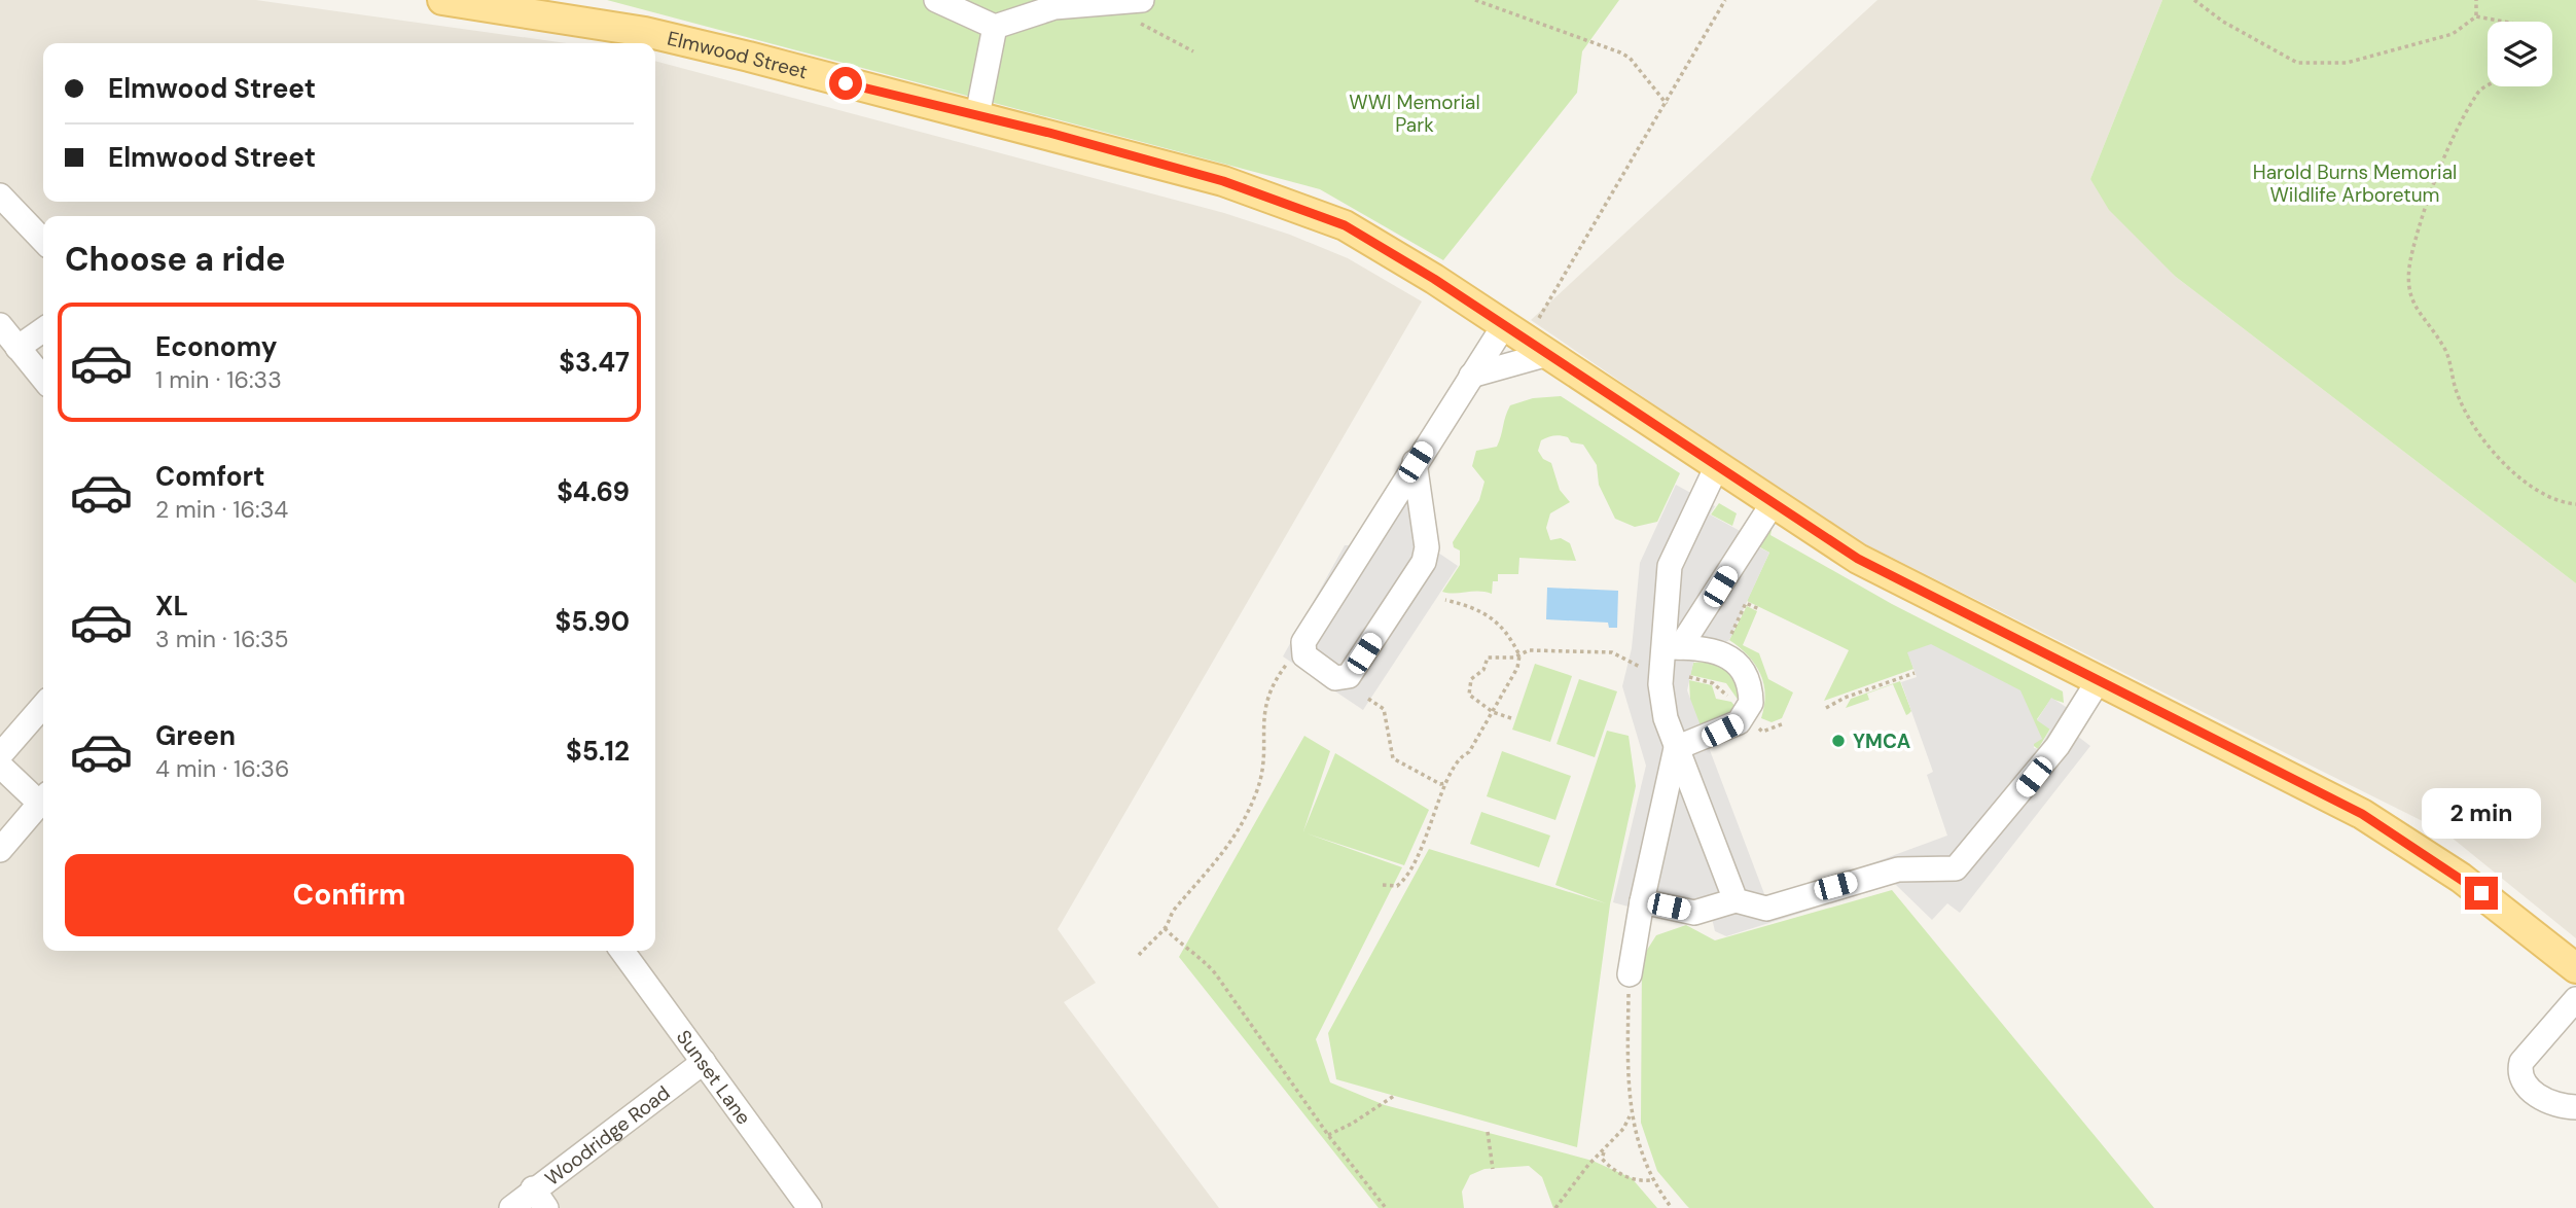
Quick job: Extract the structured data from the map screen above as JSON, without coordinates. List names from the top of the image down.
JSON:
{
  "streets": {
    "main road": ["Elmwood Street"],
    "street": ["Sunset Lane", "Woodridge Road"]
  },
  "crossings": [
    ["Sunset Lane", "Woodridge Road"]
  ],
  "parks": ["WWI Memorial Park", "Harold Burns Memorial Wildlife Arboretum"],
  "places": ["YMCA"],
  "page": {
    "banner": ["Elmwood Street", "Elmwood Street"],
    "heading": "Choose a ride",
    "list": [
      {
        "name": "Economy",
        "note": "1 min · 16:33",
        "value": "$3.47"
      },
      {
        "name": "Comfort",
        "note": "2 min · 16:34",
        "value": "$4.69"
      },
      {
        "name": "XL",
        "note": "3 min · 16:35",
        "value": "$5.90"
      },
      {
        "name": "Green",
        "note": "4 min · 16:36",
        "value": "$5.12"
      }
    ],
    "bubble": "2 min",
    "buttons": "Confirm"
  }
}
